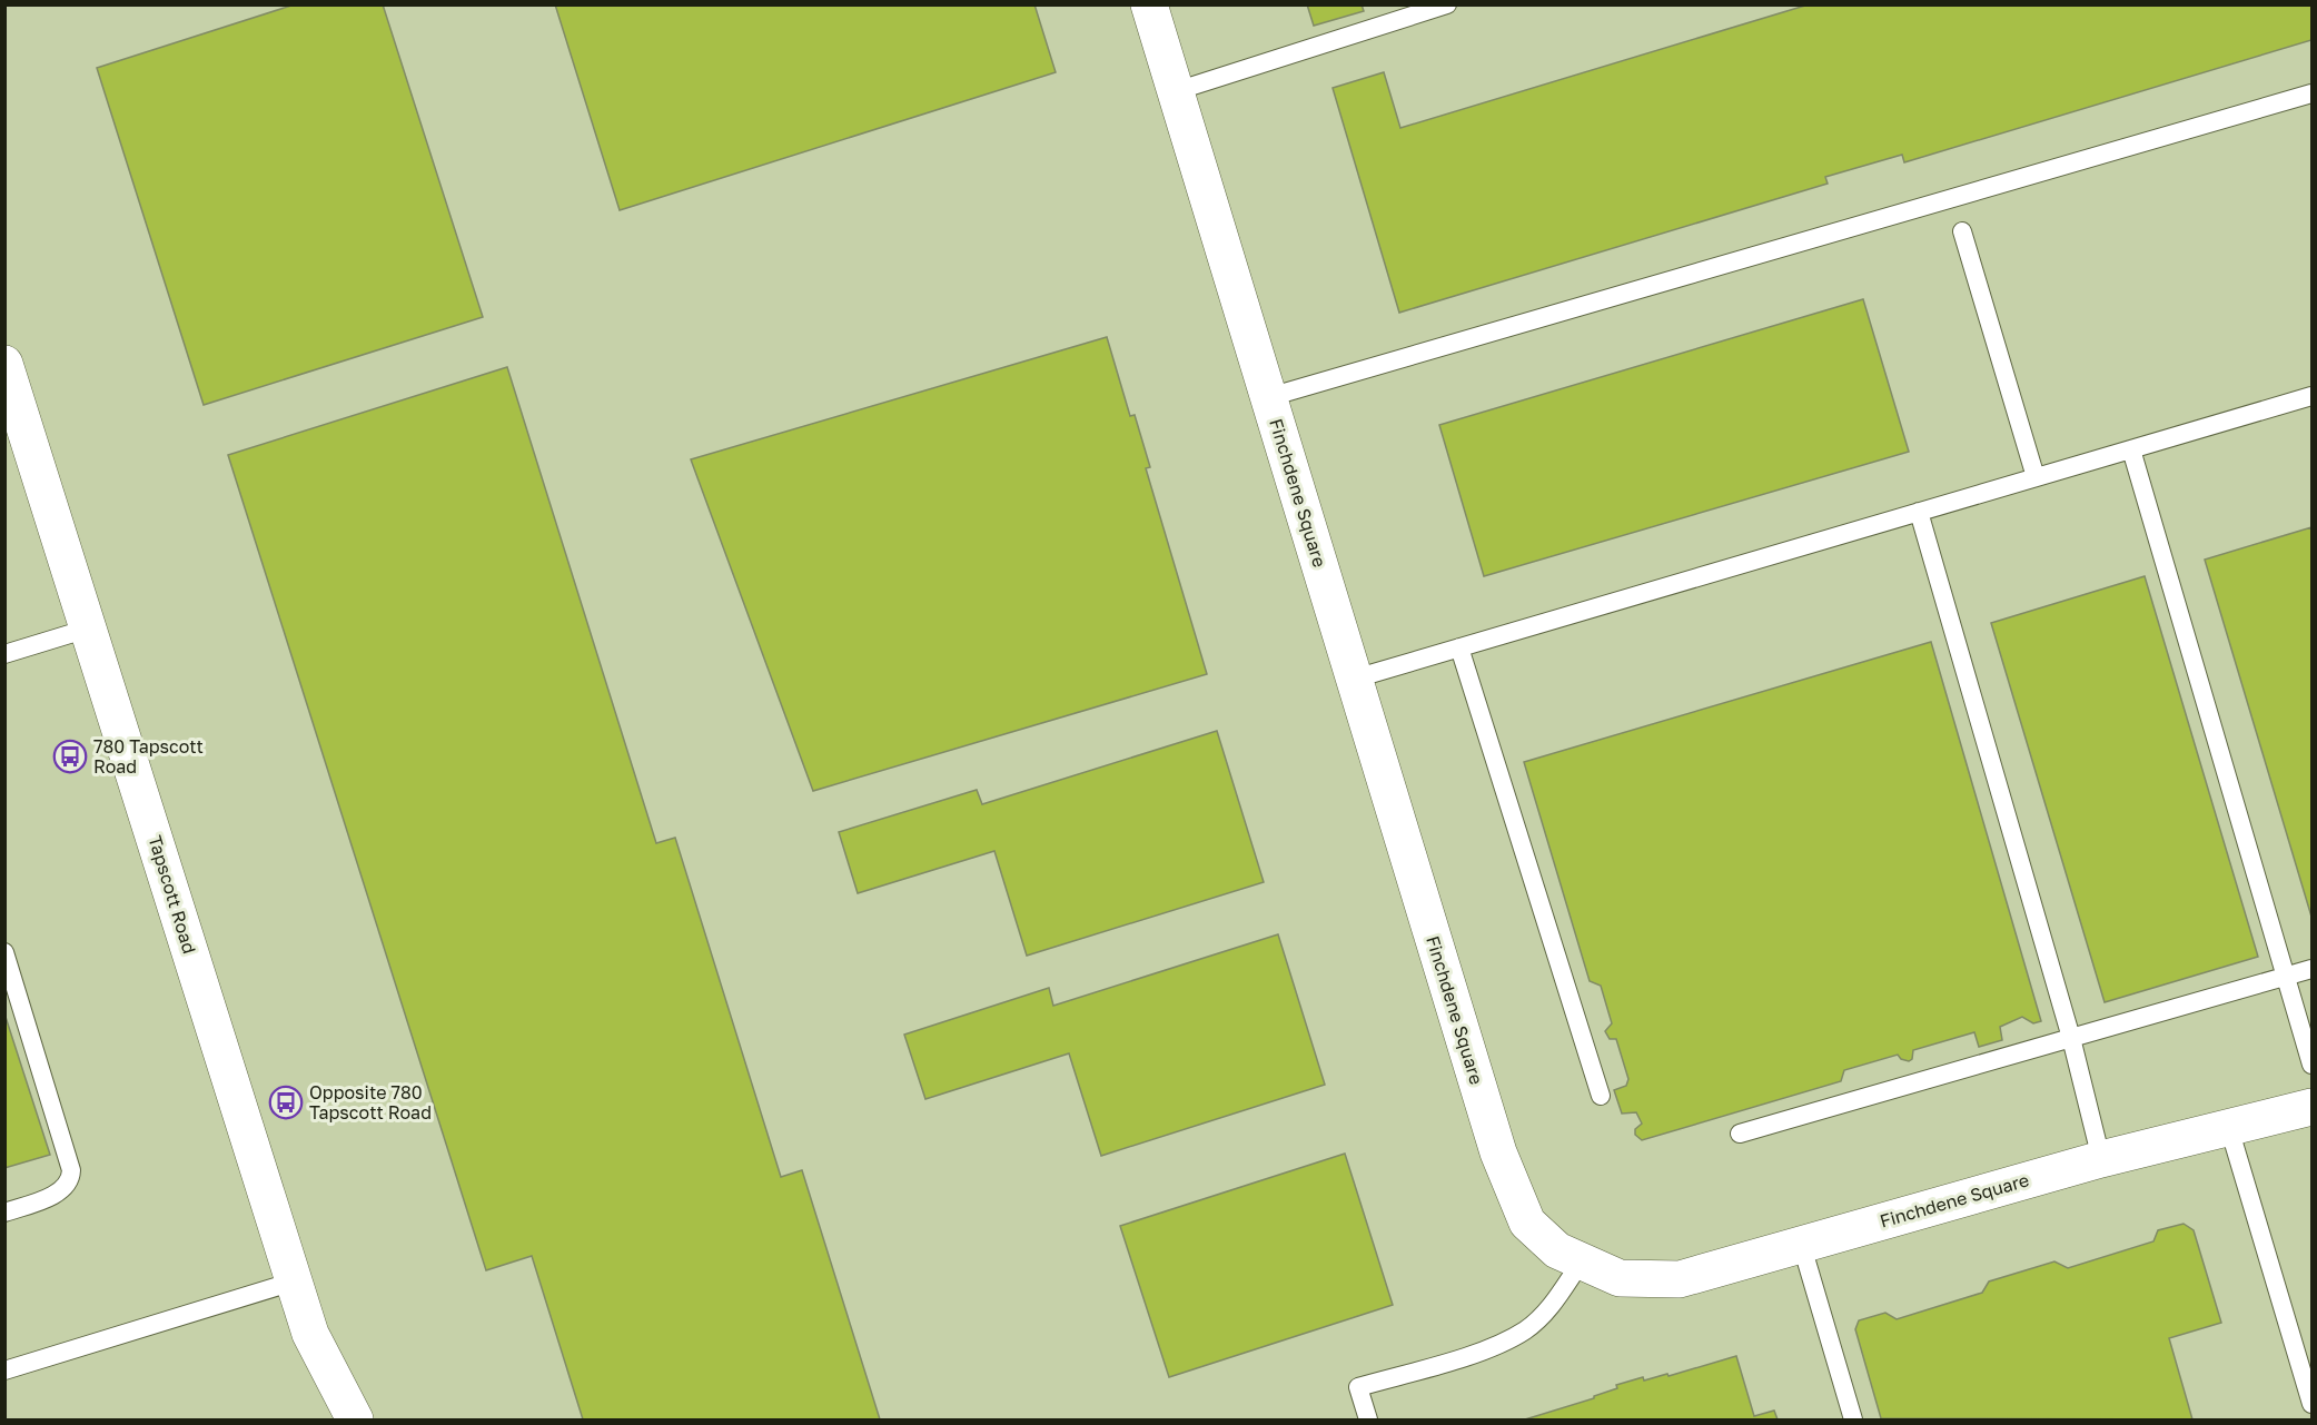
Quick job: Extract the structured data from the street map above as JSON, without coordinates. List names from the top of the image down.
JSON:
{
  "streets": {
    "street": ["Finchdene Square", "Tapscott Road"]
  },
  "places": {
    "bus stop": ["780 Tapscott Road", "Opposite 780 Tapscott Road"]
  }
}
